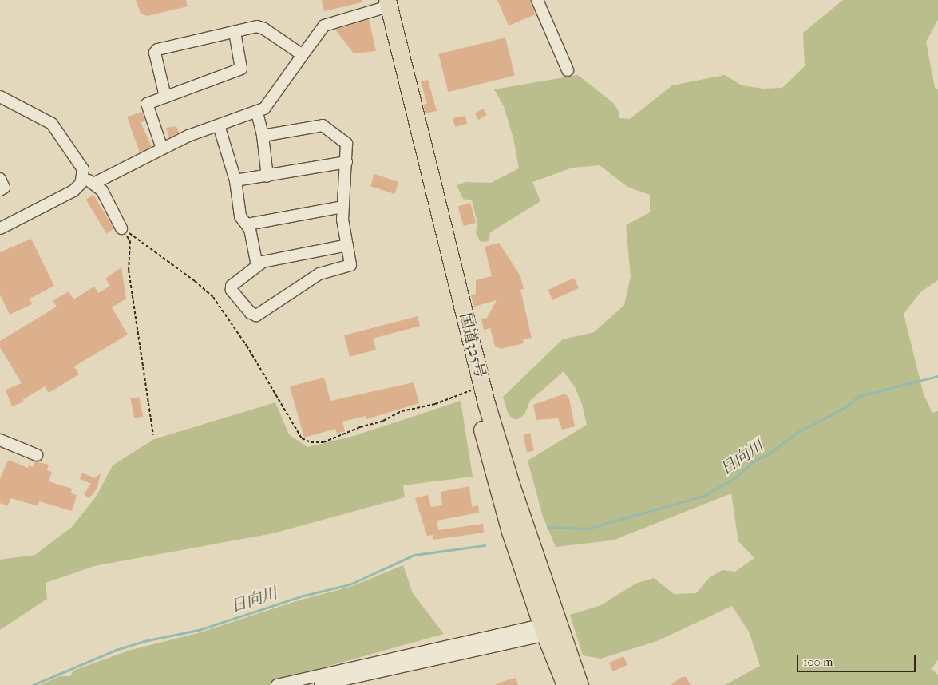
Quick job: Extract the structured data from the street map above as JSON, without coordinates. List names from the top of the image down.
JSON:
{
  "streets": {
    "highway": ["国道325号"]
  },
  "water": ["日向川"],
  "scale_bar": "100 m"
}
